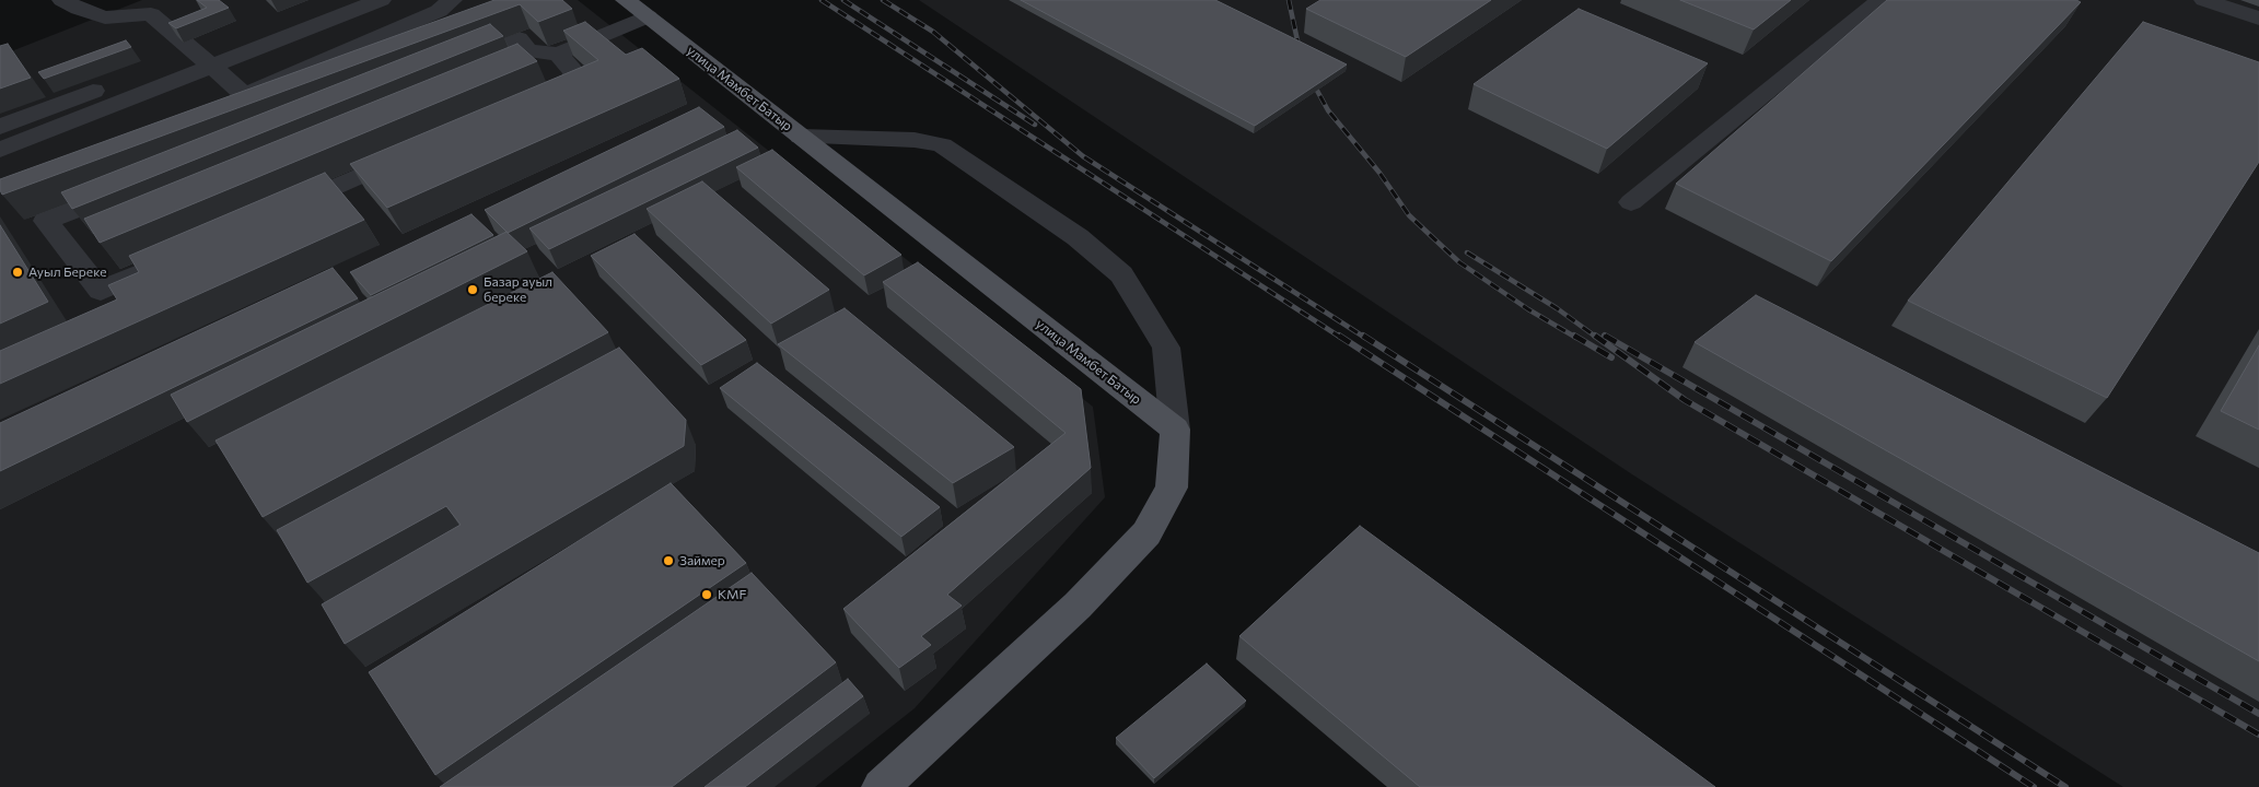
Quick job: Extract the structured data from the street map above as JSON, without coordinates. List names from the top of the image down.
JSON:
{
  "streets": {
    "main road": ["улица Мамбет Батыр"]
  },
  "places": [
    "Ауыл Береке",
    "Базар ауыл береке",
    "Займер",
    "KMF"
  ]
}
